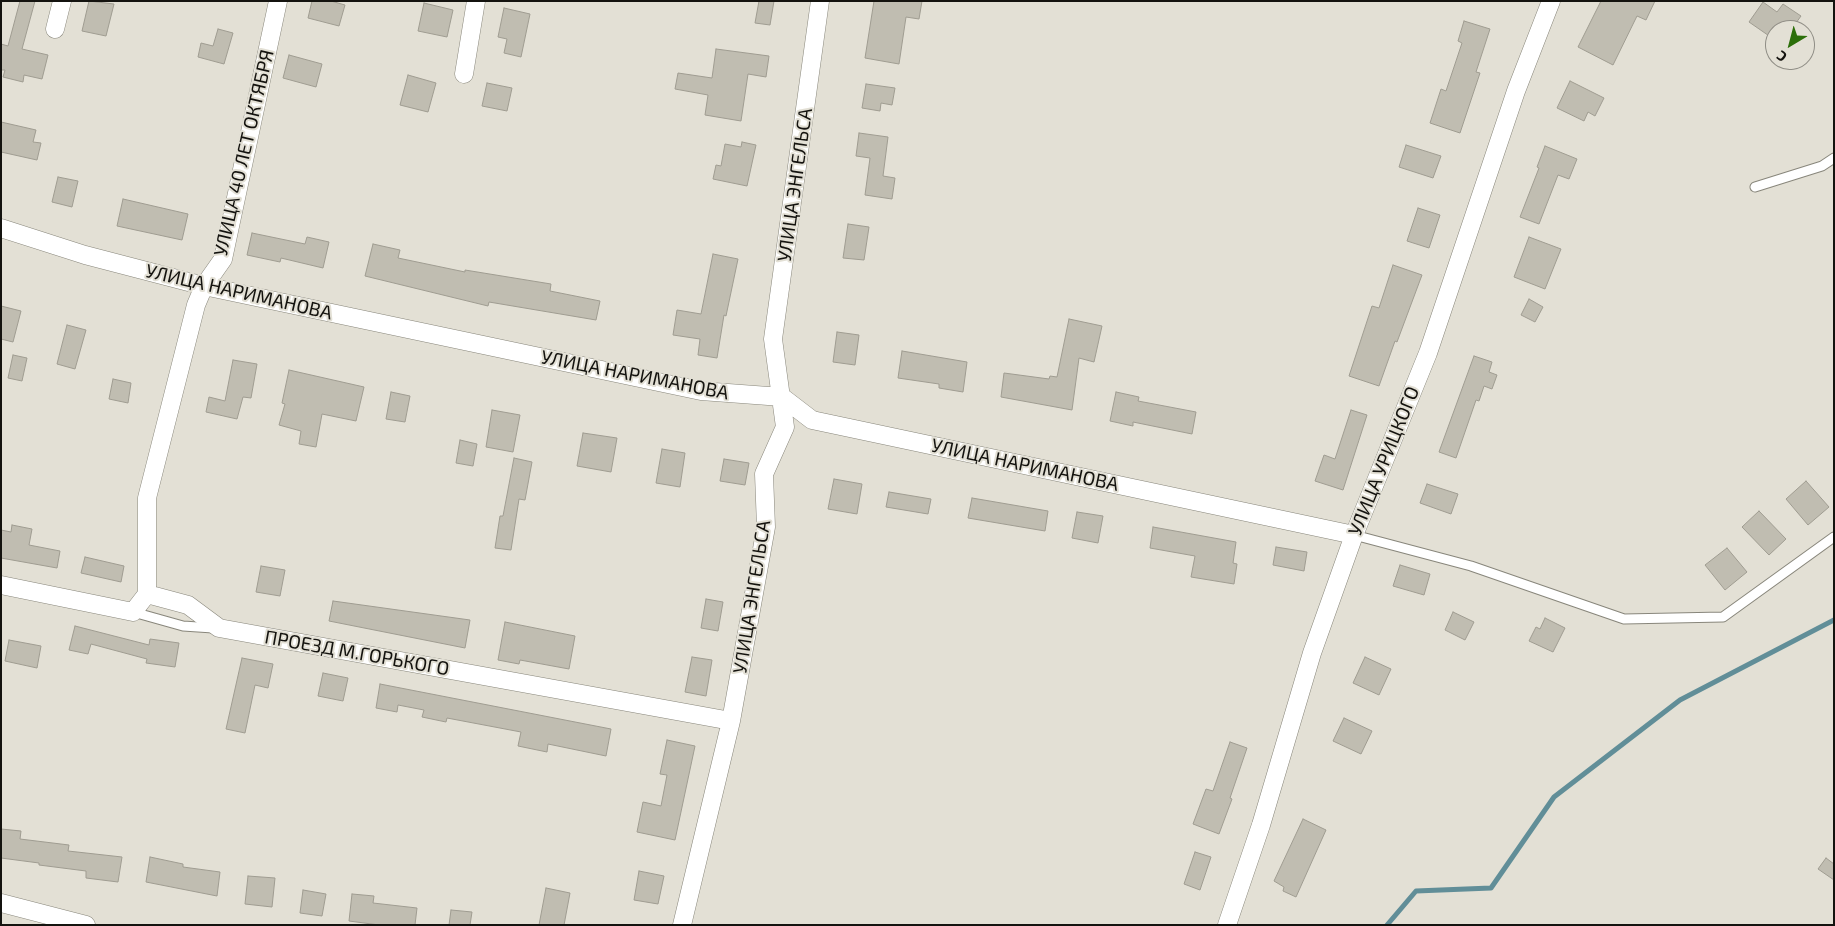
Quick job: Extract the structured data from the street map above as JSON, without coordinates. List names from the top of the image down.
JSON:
{
  "streets": {
    "street": [
      "УЛИЦА 40 ЛЕТ ОКТЯБРЯ",
      "УЛИЦА ЭНГЕЛЬСА",
      "УЛИЦА НАРИМАНОВА",
      "УЛИЦА УРИЦКОГО",
      "ПРОЕЗД М.ГОРЬКОГО"
    ]
  },
  "crossings": [
    ["УЛИЦА 40 ЛЕТ ОКТЯБРЯ", "УЛИЦА НАРИМАНОВА"],
    ["УЛИЦА 40 ЛЕТ ОКТЯБРЯ", "ПРОЕЗД М.ГОРЬКОГО"],
    ["УЛИЦА ЭНГЕЛЬСА", "УЛИЦА НАРИМАНОВА"],
    ["УЛИЦА ЭНГЕЛЬСА", "ПРОЕЗД М.ГОРЬКОГО"],
    ["УЛИЦА НАРИМАНОВА", "УЛИЦА УРИЦКОГО"]
  ],
  "north": "bottom left"
}
